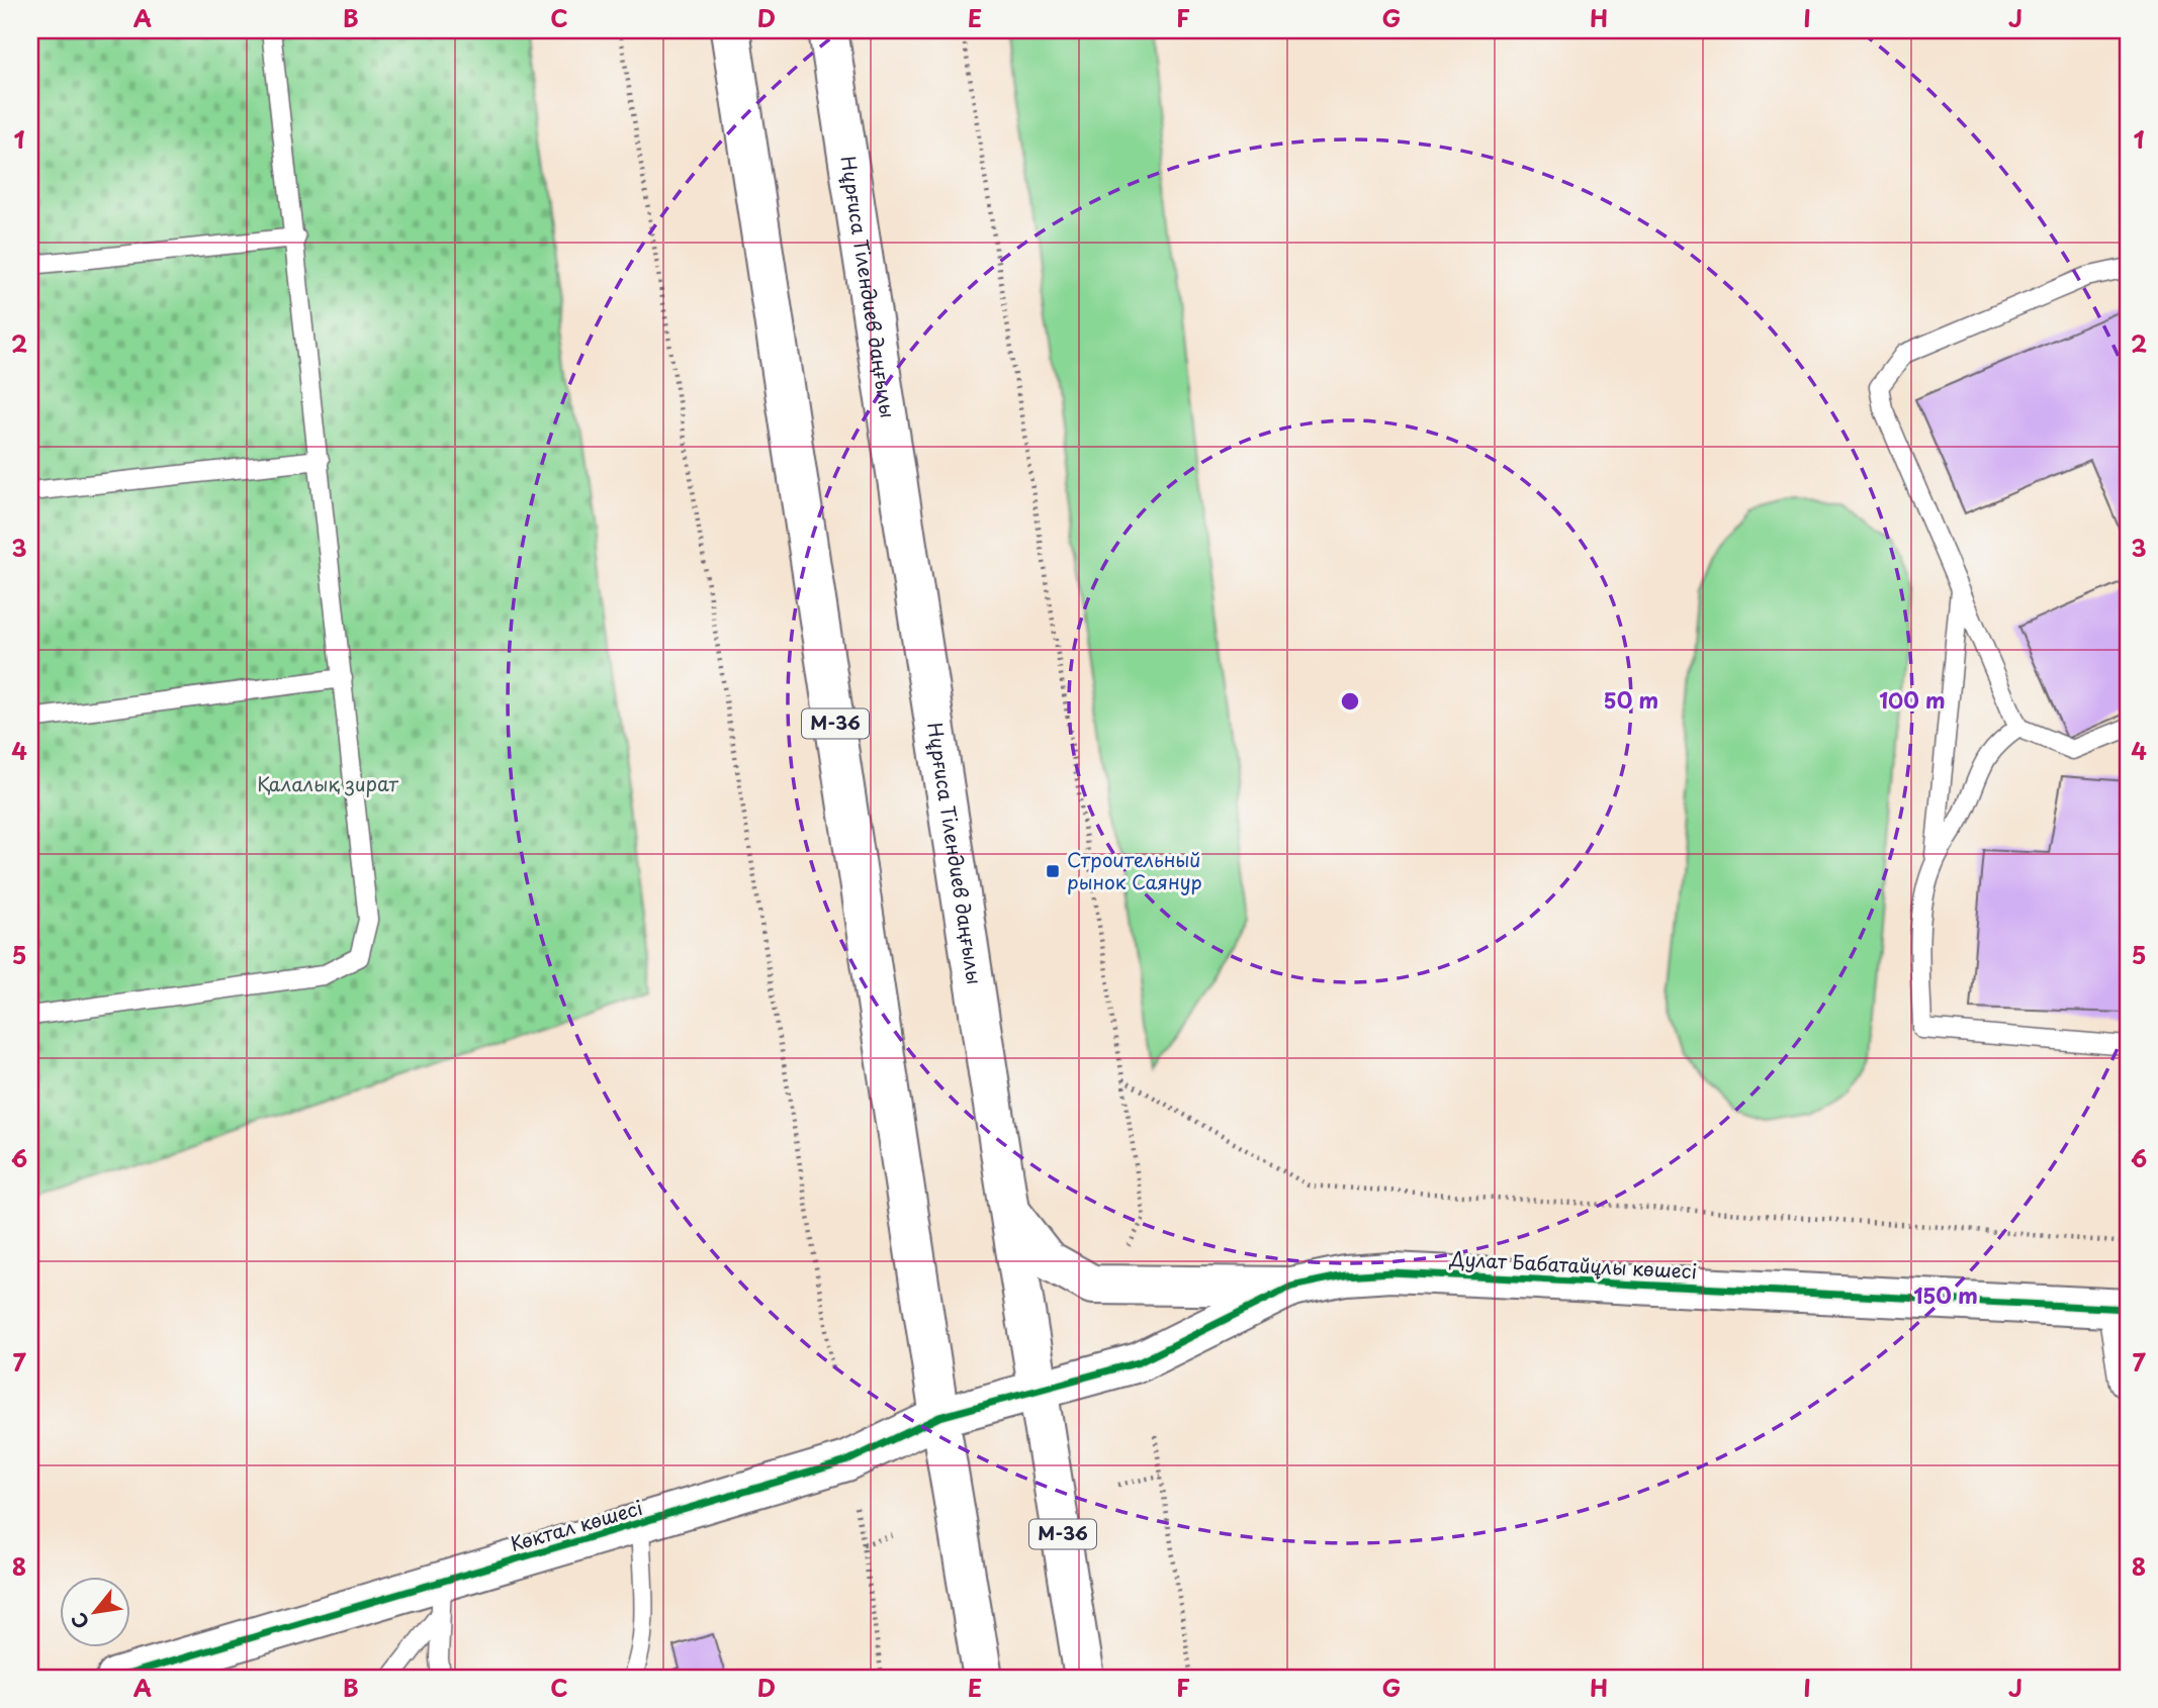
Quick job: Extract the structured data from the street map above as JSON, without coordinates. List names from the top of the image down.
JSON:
{
  "streets": {
    "main road": [
      "Нұрғиса Тілендиев даңғылы",
      "M-36",
      "Дулат Бабатайұлы көшесі",
      "Көктал көшесі"
    ]
  },
  "crossings": [
    ["Нұрғиса Тілендиев даңғылы", "Дулат Бабатайұлы көшесі"],
    ["Нұрғиса Тілендиев даңғылы", "Көктал көшесі"],
    ["M-36", "Көктал көшесі"],
    ["Дулат Бабатайұлы көшесі", "Көктал көшесі"]
  ],
  "parks": ["Қалалық зират"],
  "places": {
    "transit": ["Строительный рынок Саянур"]
  },
  "north": "bottom left",
  "grid": {
    "columns": [
      "A",
      "B",
      "C",
      "D",
      "E",
      "F",
      "G",
      "H",
      "I",
      "J"
    ],
    "rows": [
      "1",
      "2",
      "3",
      "4",
      "5",
      "6",
      "7",
      "8"
    ]
  },
  "rings": ["50 m", "100 m", "150 m"]
}
